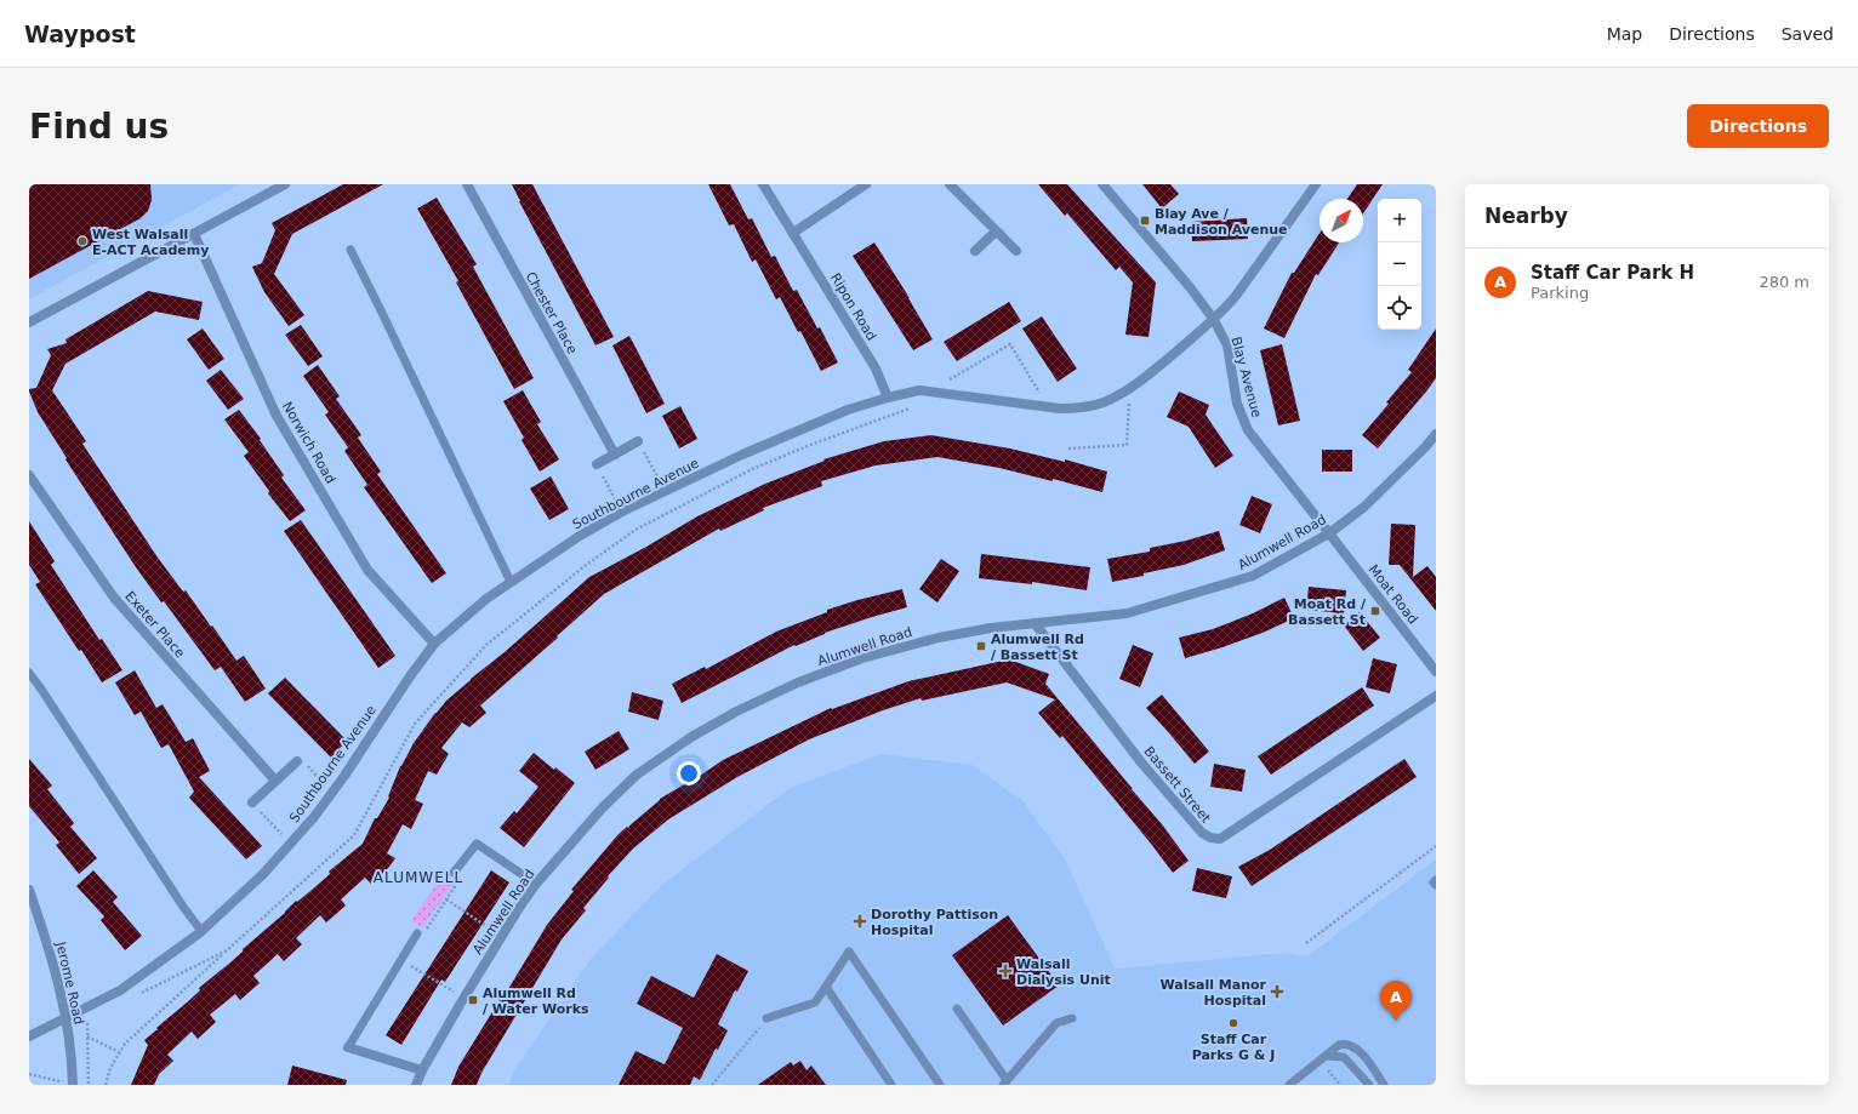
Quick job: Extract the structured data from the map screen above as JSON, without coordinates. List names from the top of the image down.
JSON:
{
  "streets": {
    "street": [
      "Ripon Road",
      "Chester Place",
      "Blay Avenue",
      "Norwich Road",
      "Southbourne Avenue",
      "Alumwell Road",
      "Moat Road",
      "Exeter Place",
      "Bassett Street",
      "Jerome Road"
    ]
  },
  "crossings": [
    ["Ripon Road", "Southbourne Avenue"],
    ["Blay Avenue", "Southbourne Avenue"],
    ["Blay Avenue", "Alumwell Road"],
    ["Blay Avenue", "Moat Road"],
    ["Norwich Road", "Southbourne Avenue"],
    ["Southbourne Avenue", "Jerome Road"],
    ["Alumwell Road", "Moat Road"],
    ["Alumwell Road", "Bassett Street"]
  ],
  "districts": ["ALUMWELL"],
  "places": {
    "transit": [
      "Blay Ave / Maddison Avenue",
      "Moat Rd / Bassett St",
      "Alumwell Rd / Bassett St",
      "Alumwell Rd / Water Works"
    ],
    "other": ["West Walsall E-ACT Academy", "Staff Car Parks G & J"],
    "health": ["Dorothy Pattison Hospital", "Walsall Dialysis Unit", "Walsall Manor Hospital"]
  },
  "north": "top right",
  "page": {
    "header": "Waypost",
    "nav": ["Map", "Directions", "Saved"],
    "buttons": "Directions",
    "title": "Find us",
    "heading": "Nearby",
    "map_buttons": ["+", "−"],
    "list": [
      {
        "mark": "A",
        "name": "Staff Car Park H",
        "note": "Parking",
        "value": "280 m"
      }
    ],
    "pins": "A"
  }
}
